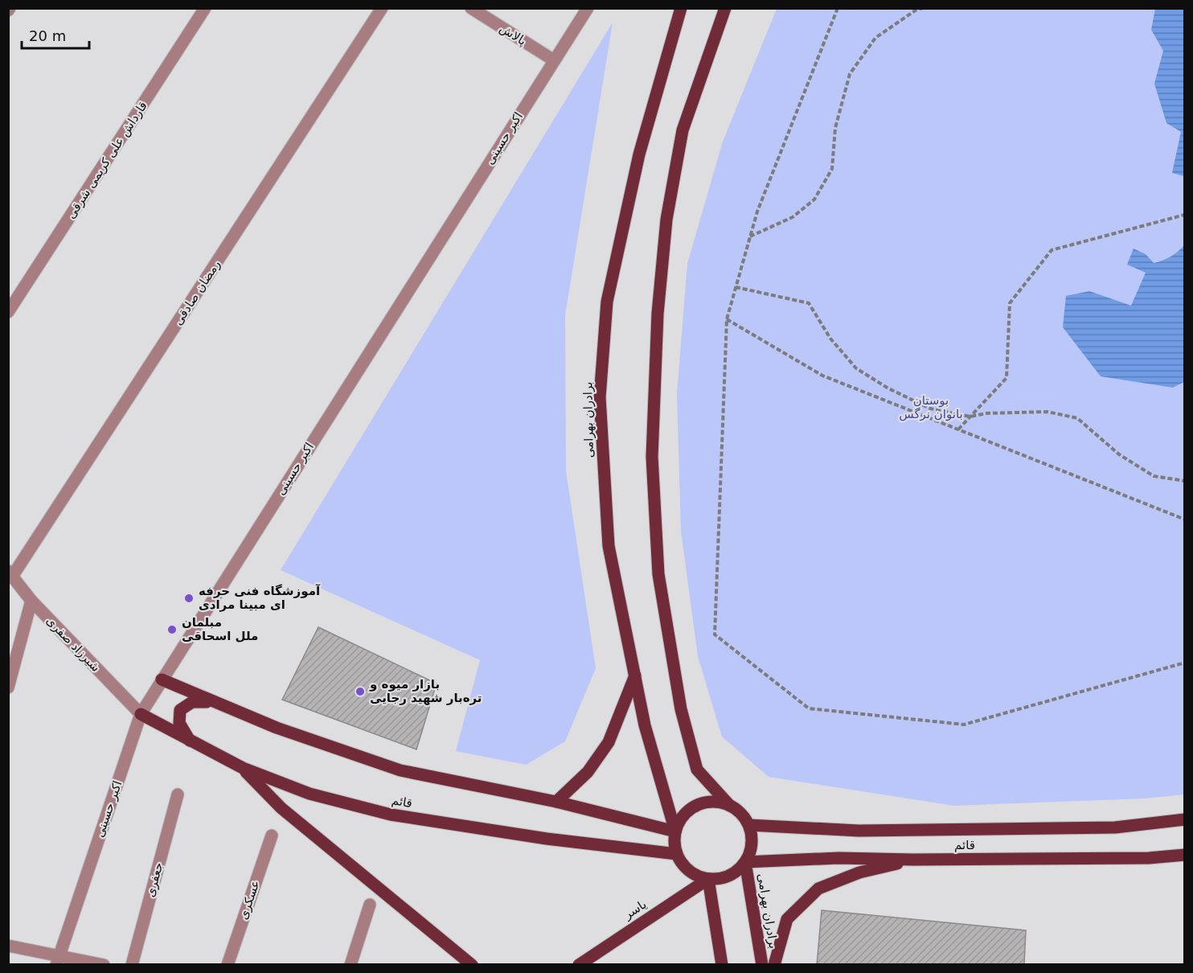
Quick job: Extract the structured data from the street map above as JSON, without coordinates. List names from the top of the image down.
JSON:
{
  "streets": {
    "main road": ["برادران بهرامی", "قائم", "یاسر"],
    "street": [
      "پالاش",
      "اکبر حسینی",
      "قارداش علی کریمی شرقی",
      "رمضان صادقی",
      "شیرزاد صفری",
      "جعفری",
      "عسکری"
    ]
  },
  "crossings": [
    ["پالاش", "اکبر حسینی"],
    ["اکبر حسینی", "شیرزاد صفری"],
    ["اکبر حسینی", "قائم"],
    ["رمضان صادقی", "شیرزاد صفری"],
    ["برادران بهرامی", "قائم"],
    ["برادران بهرامی", "یاسر"],
    ["شیرزاد صفری", "قائم"],
    ["قائم", "یاسر"]
  ],
  "parks": ["بوستان بانوان نرگس"],
  "places": ["آموزشگاه فنی حرفه ای مبینا مرادی", "مبلمان ملل اسحاقی", "بازار میوه و تره‌بار شهید رجایی"],
  "scale_bar": "20 m"
}
